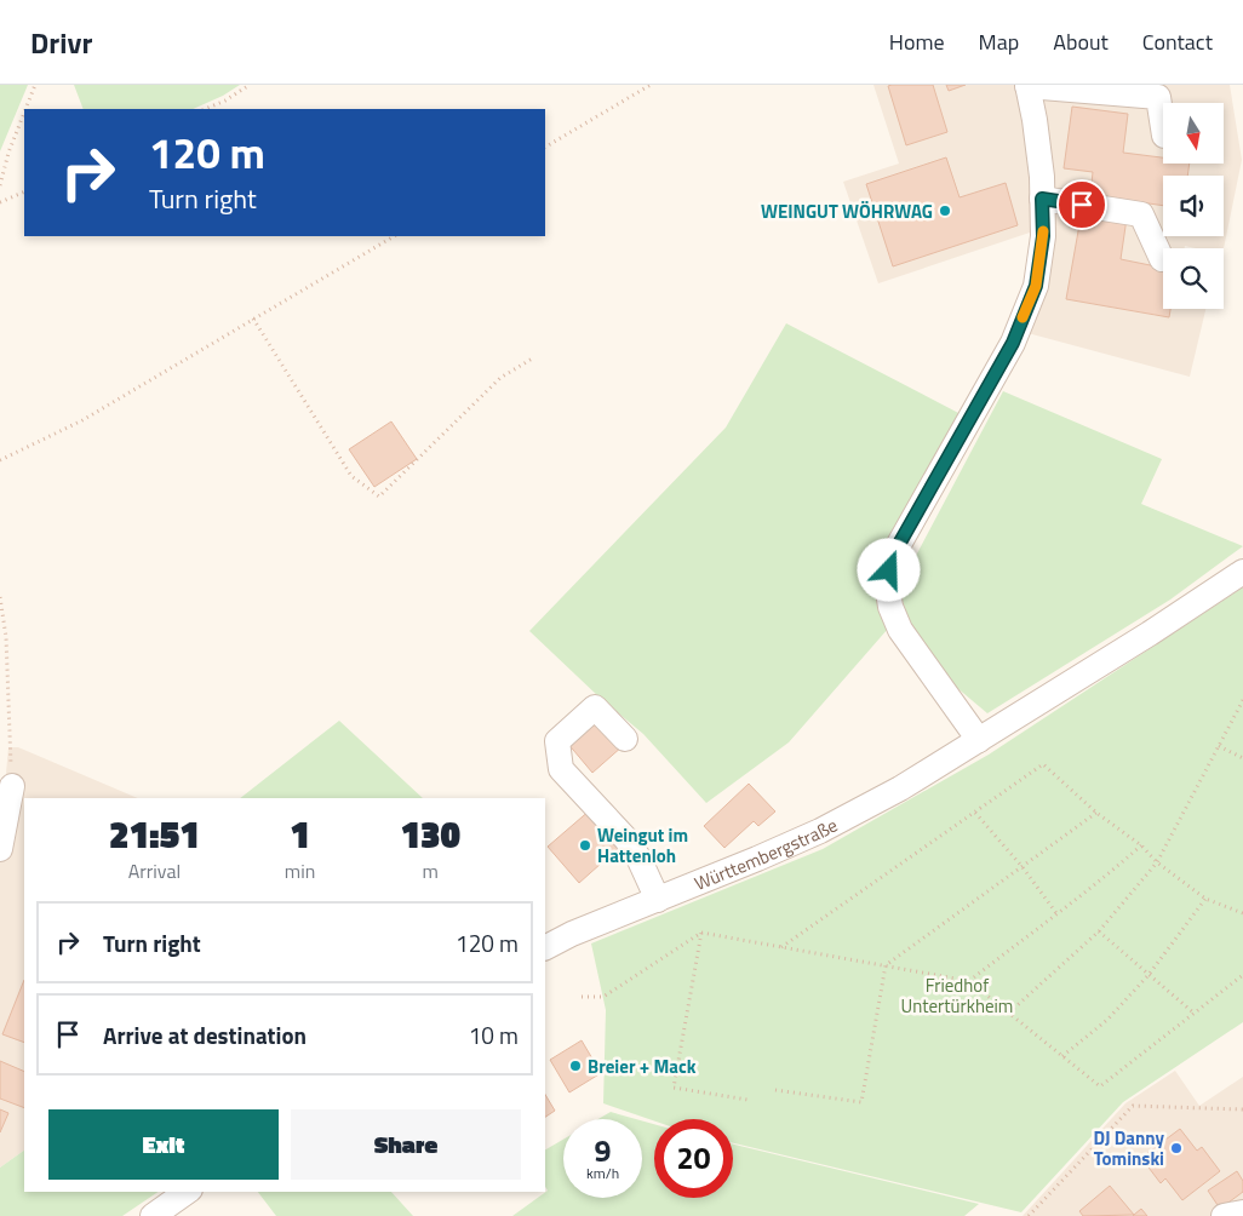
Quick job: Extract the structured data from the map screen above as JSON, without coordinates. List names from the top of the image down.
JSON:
{
  "streets": {
    "street": ["Württembergstraße"]
  },
  "parks": ["Friedhof Untertürkheim"],
  "places": [
    "WEINGUT WÖHRWAG",
    "Weingut im Hattenloh",
    "Breier + Mack",
    "DJ Danny Tominski"
  ],
  "north": "bottom",
  "page": {
    "header": "Drivr",
    "nav": [
      "Home",
      "Map",
      "About",
      "Contact"
    ],
    "turn": ["120 m", "Turn right"],
    "eta": [
      "21:51",
      "Arrival",
      "1",
      "min",
      "130",
      "m"
    ],
    "list": [
      {
        "name": "Turn right",
        "value": "120 m"
      },
      {
        "name": "Arrive at destination",
        "value": "10 m"
      }
    ],
    "buttons": ["Exit", "Share"],
    "speed": "9 km/h",
    "limit": "20"
  }
}
